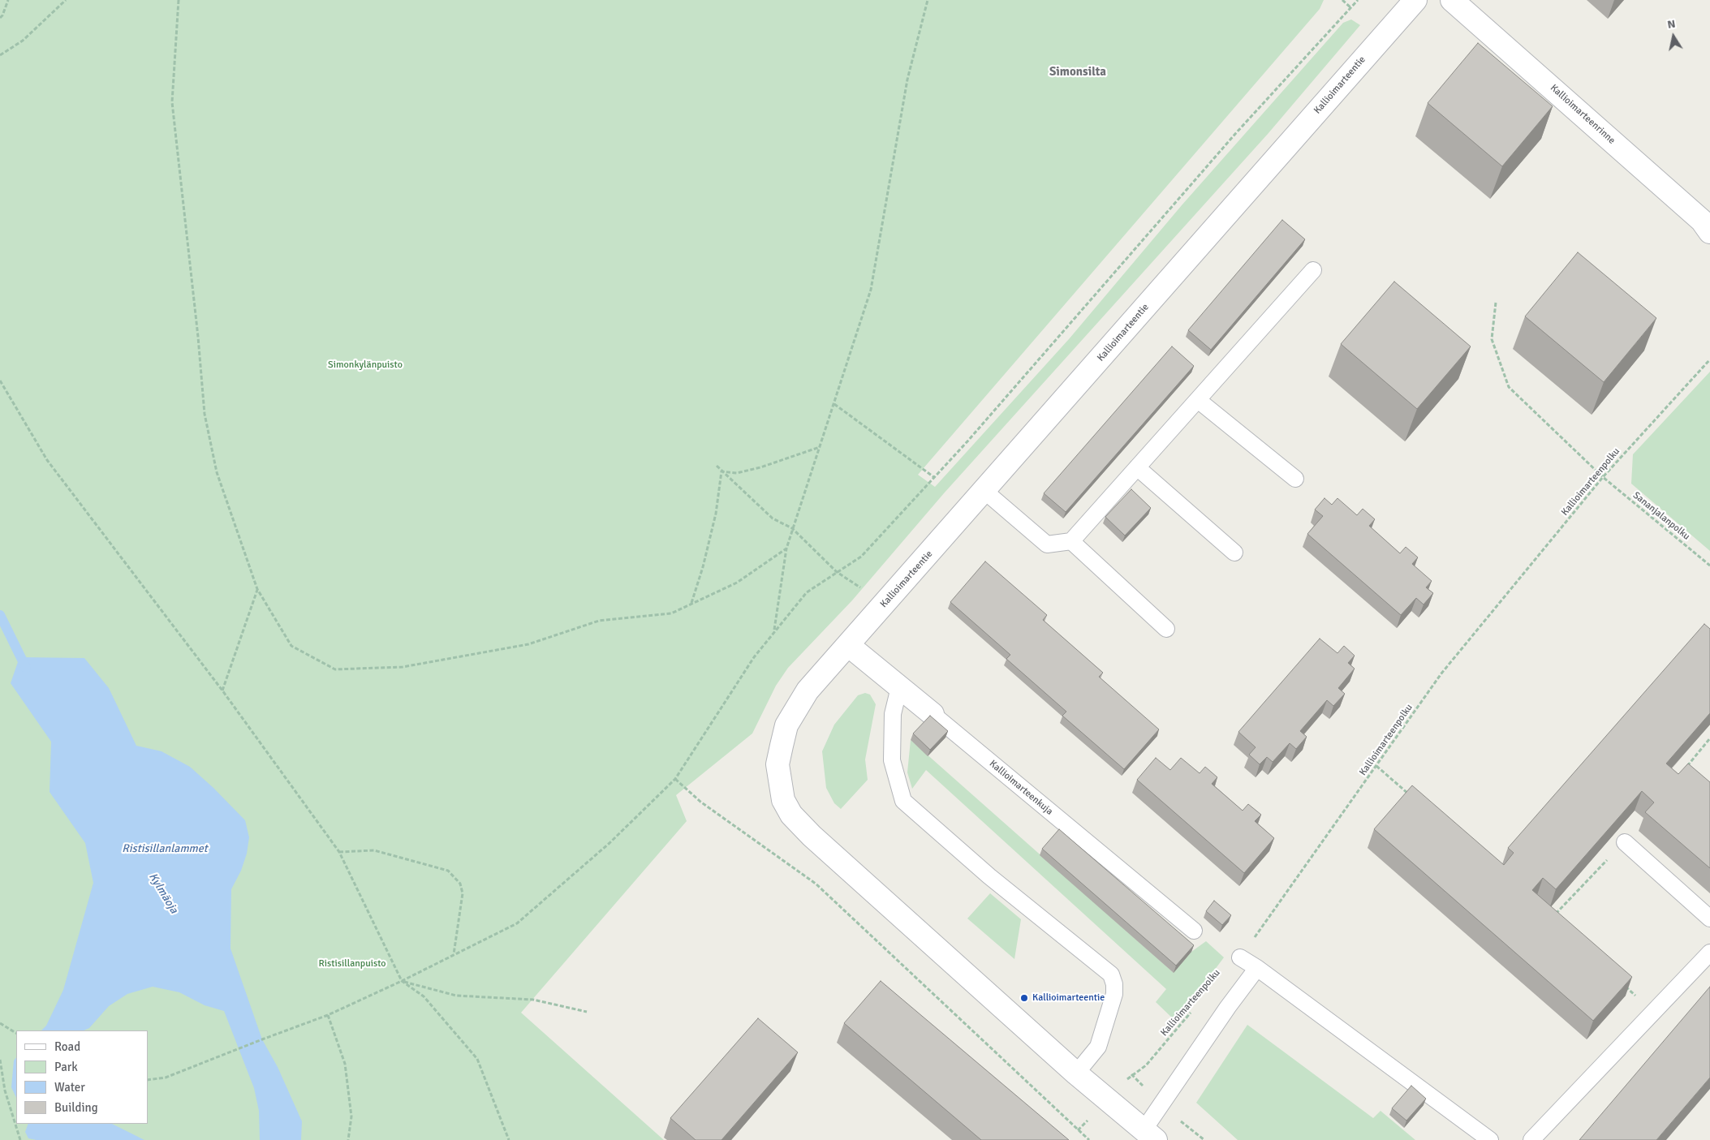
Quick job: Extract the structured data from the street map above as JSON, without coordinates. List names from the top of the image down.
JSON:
{
  "streets": {
    "street": ["Kallioimarteentie", "Kallioimarteenrinne", "Kallioimarteenkuja"],
    "path": ["Kallioimarteenpolku", "Sananjalanpolku"]
  },
  "crossings": [
    ["Kallioimarteentie", "Kallioimarteenpolku"],
    ["Kallioimarteentie", "Kallioimarteenkuja"],
    ["Kallioimarteenpolku", "Sananjalanpolku"]
  ],
  "districts": ["Simonsilta"],
  "water": ["Ristisillanlammet", "Kylmäoja"],
  "parks": ["Simonkylänpuisto", "Ristisillanpuisto"],
  "places": ["Kallioimarteentie"],
  "legend": [
    "Road",
    "Park",
    "Water",
    "Building"
  ],
  "north": "top"
}
